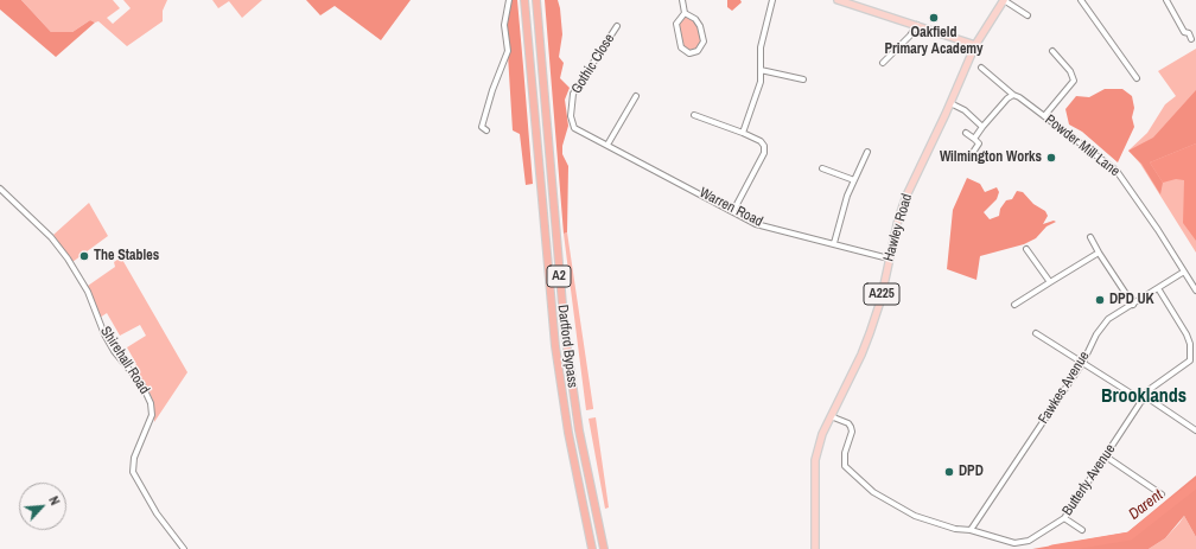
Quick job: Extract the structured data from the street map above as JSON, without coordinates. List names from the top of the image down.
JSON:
{
  "streets": {
    "highway": ["A2", "Dartford Bypass"],
    "main road": ["Hawley Road", "A225"],
    "street": [
      "Gothic Close",
      "Powder Mill Lane",
      "Warren Road",
      "Shirehall Road",
      "Fawkes Avenue",
      "Butterly Avenue"
    ]
  },
  "crossings": [
    ["Gothic Close", "Warren Road"],
    ["Powder Mill Lane", "Fawkes Avenue"],
    ["Warren Road", "Hawley Road"],
    ["Hawley Road", "Butterly Avenue"],
    ["Fawkes Avenue", "Butterly Avenue"]
  ],
  "districts": ["Brooklands"],
  "water": ["Darent"],
  "places": [
    "Oakfield Primary Academy",
    "Wilmington Works",
    "The Stables",
    "DPD UK",
    "DPD"
  ],
  "north": "top right"
}
